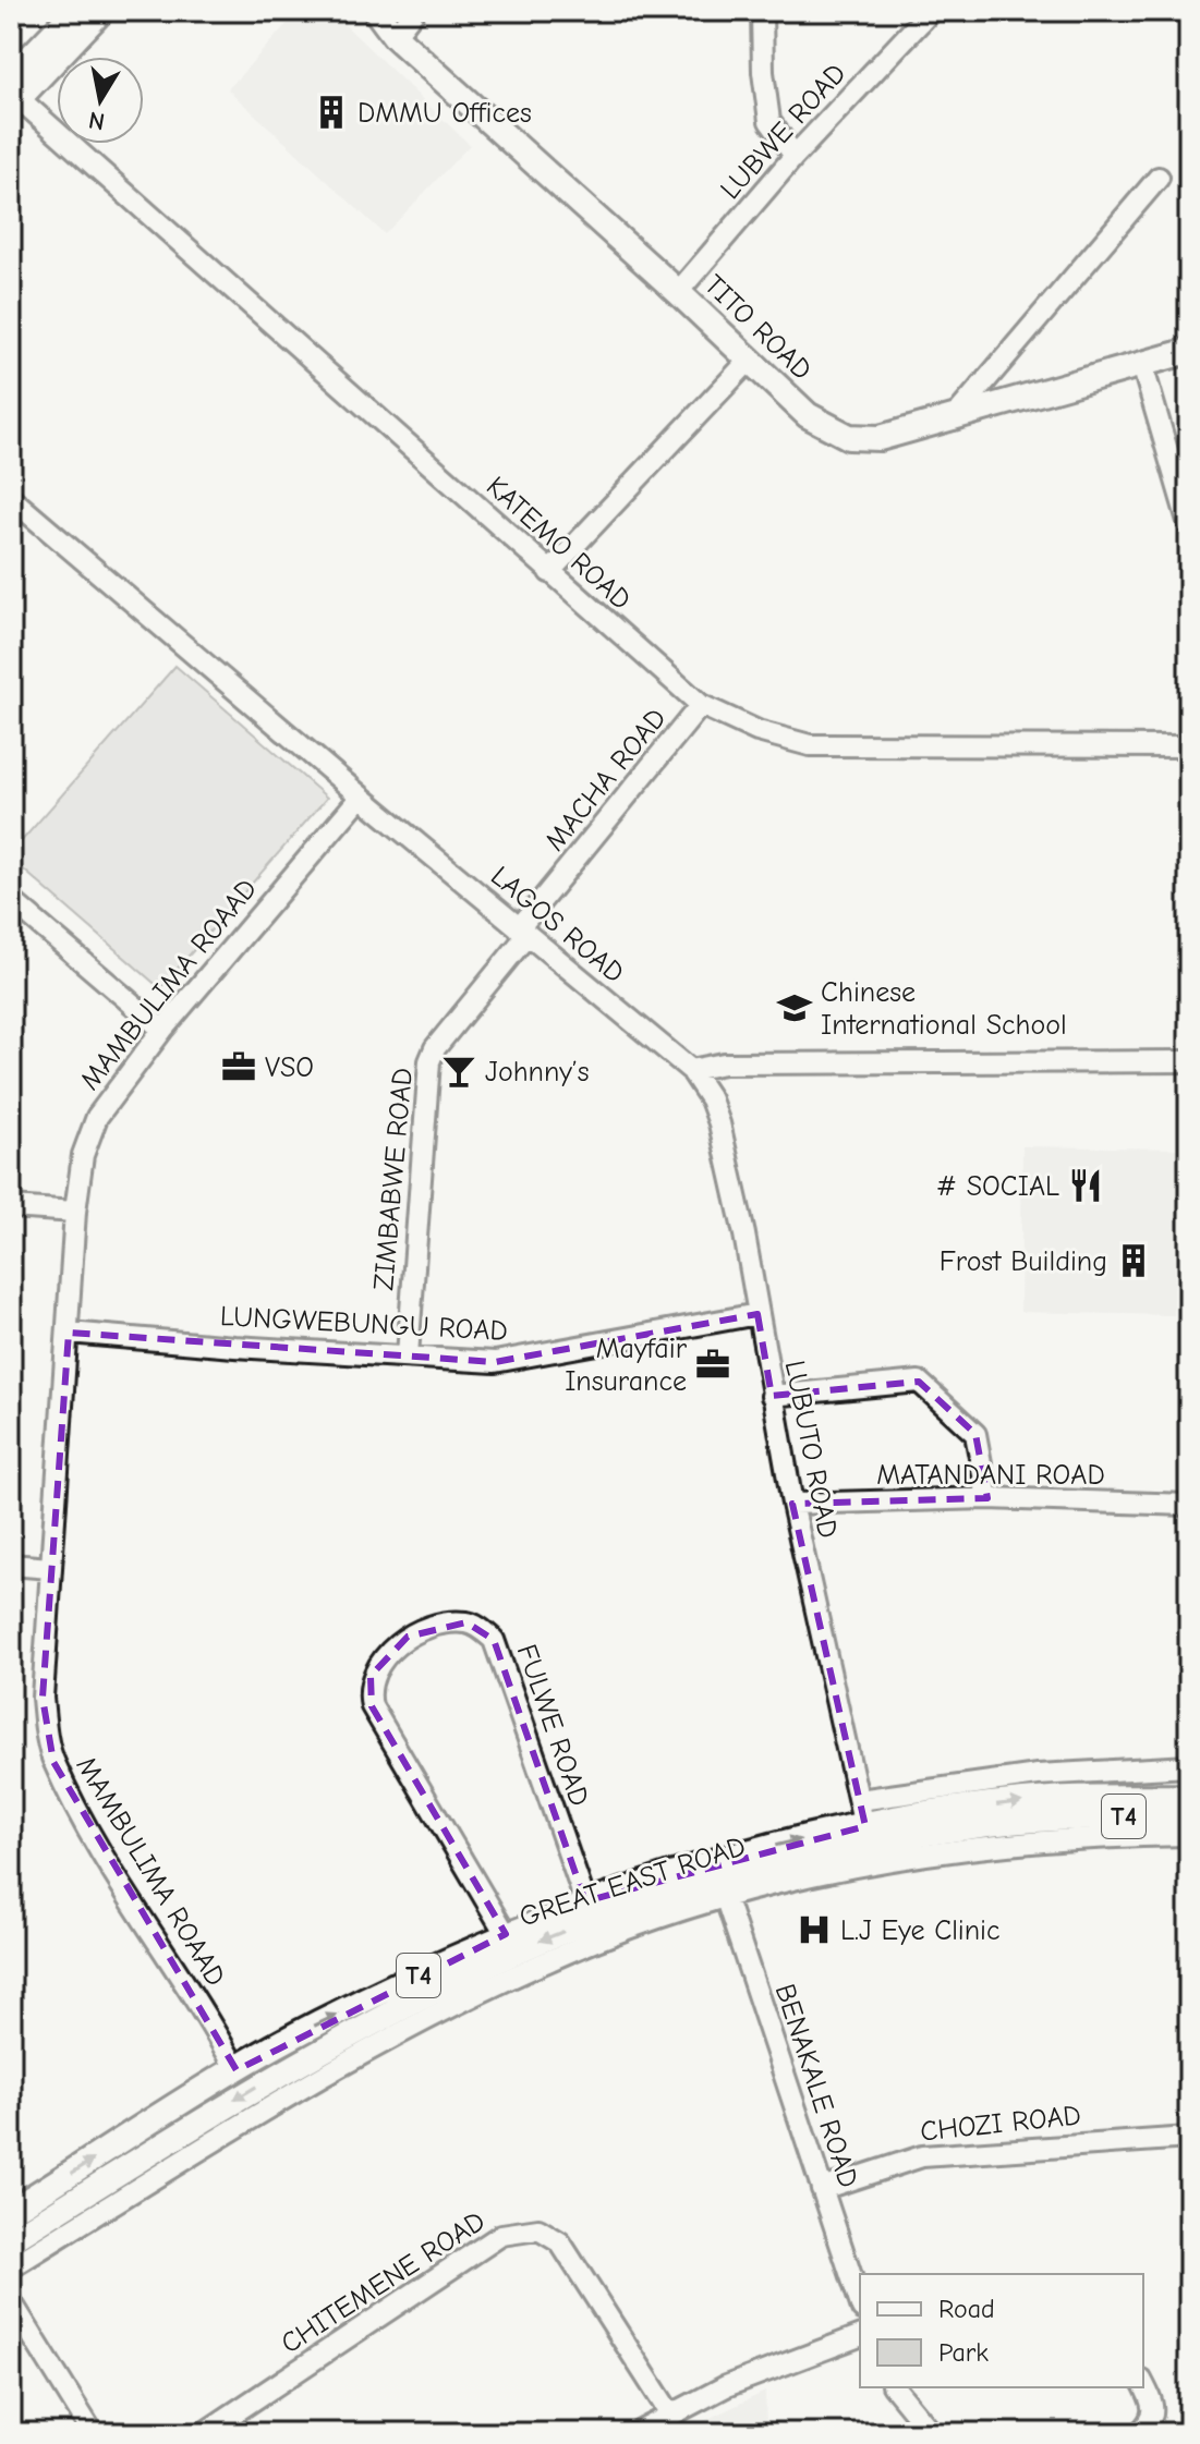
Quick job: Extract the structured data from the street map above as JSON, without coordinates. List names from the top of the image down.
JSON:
{
  "streets": {
    "main road": ["TITO ROAD", "T4", "GREAT EAST ROAD"],
    "street": [
      "LUBWE ROAD",
      "KATEMO ROAD",
      "MACHA ROAD",
      "LAGOS ROAD",
      "MAMBULIMA ROAAD",
      "ZIMBABWE ROAD",
      "LUNGWEBUNGU ROAD",
      "LUBUTO ROAD",
      "MATANDANI ROAD",
      "FULWE ROAD",
      "BENAKALE ROAD",
      "CHOZI ROAD",
      "CHITEMENE ROAD"
    ]
  },
  "crossings": [
    ["LUBWE ROAD", "TITO ROAD"],
    ["KATEMO ROAD", "MACHA ROAD"],
    ["MACHA ROAD", "LAGOS ROAD"],
    ["MACHA ROAD", "ZIMBABWE ROAD"],
    ["LAGOS ROAD", "MAMBULIMA ROAAD"],
    ["LAGOS ROAD", "ZIMBABWE ROAD"],
    ["LAGOS ROAD", "LUBUTO ROAD"],
    ["MAMBULIMA ROAAD", "LUNGWEBUNGU ROAD"],
    ["MAMBULIMA ROAAD", "GREAT EAST ROAD"],
    ["ZIMBABWE ROAD", "LUNGWEBUNGU ROAD"],
    ["LUNGWEBUNGU ROAD", "LUBUTO ROAD"],
    ["LUBUTO ROAD", "MATANDANI ROAD"],
    ["LUBUTO ROAD", "GREAT EAST ROAD"],
    ["FULWE ROAD", "GREAT EAST ROAD"],
    ["GREAT EAST ROAD", "BENAKALE ROAD"],
    ["BENAKALE ROAD", "CHOZI ROAD"]
  ],
  "places": {
    "building": ["DMMU Offices", "Frost Building"],
    "school or university": ["Chinese International School"],
    "office": ["VSO", "Mayfair Insurance"],
    "bar": ["Johnny’s"],
    "restaurant": ["# SOCIAL"],
    "hospital": ["L.J Eye Clinic"]
  },
  "legend": ["Road", "Park"],
  "north": "bottom"
}
